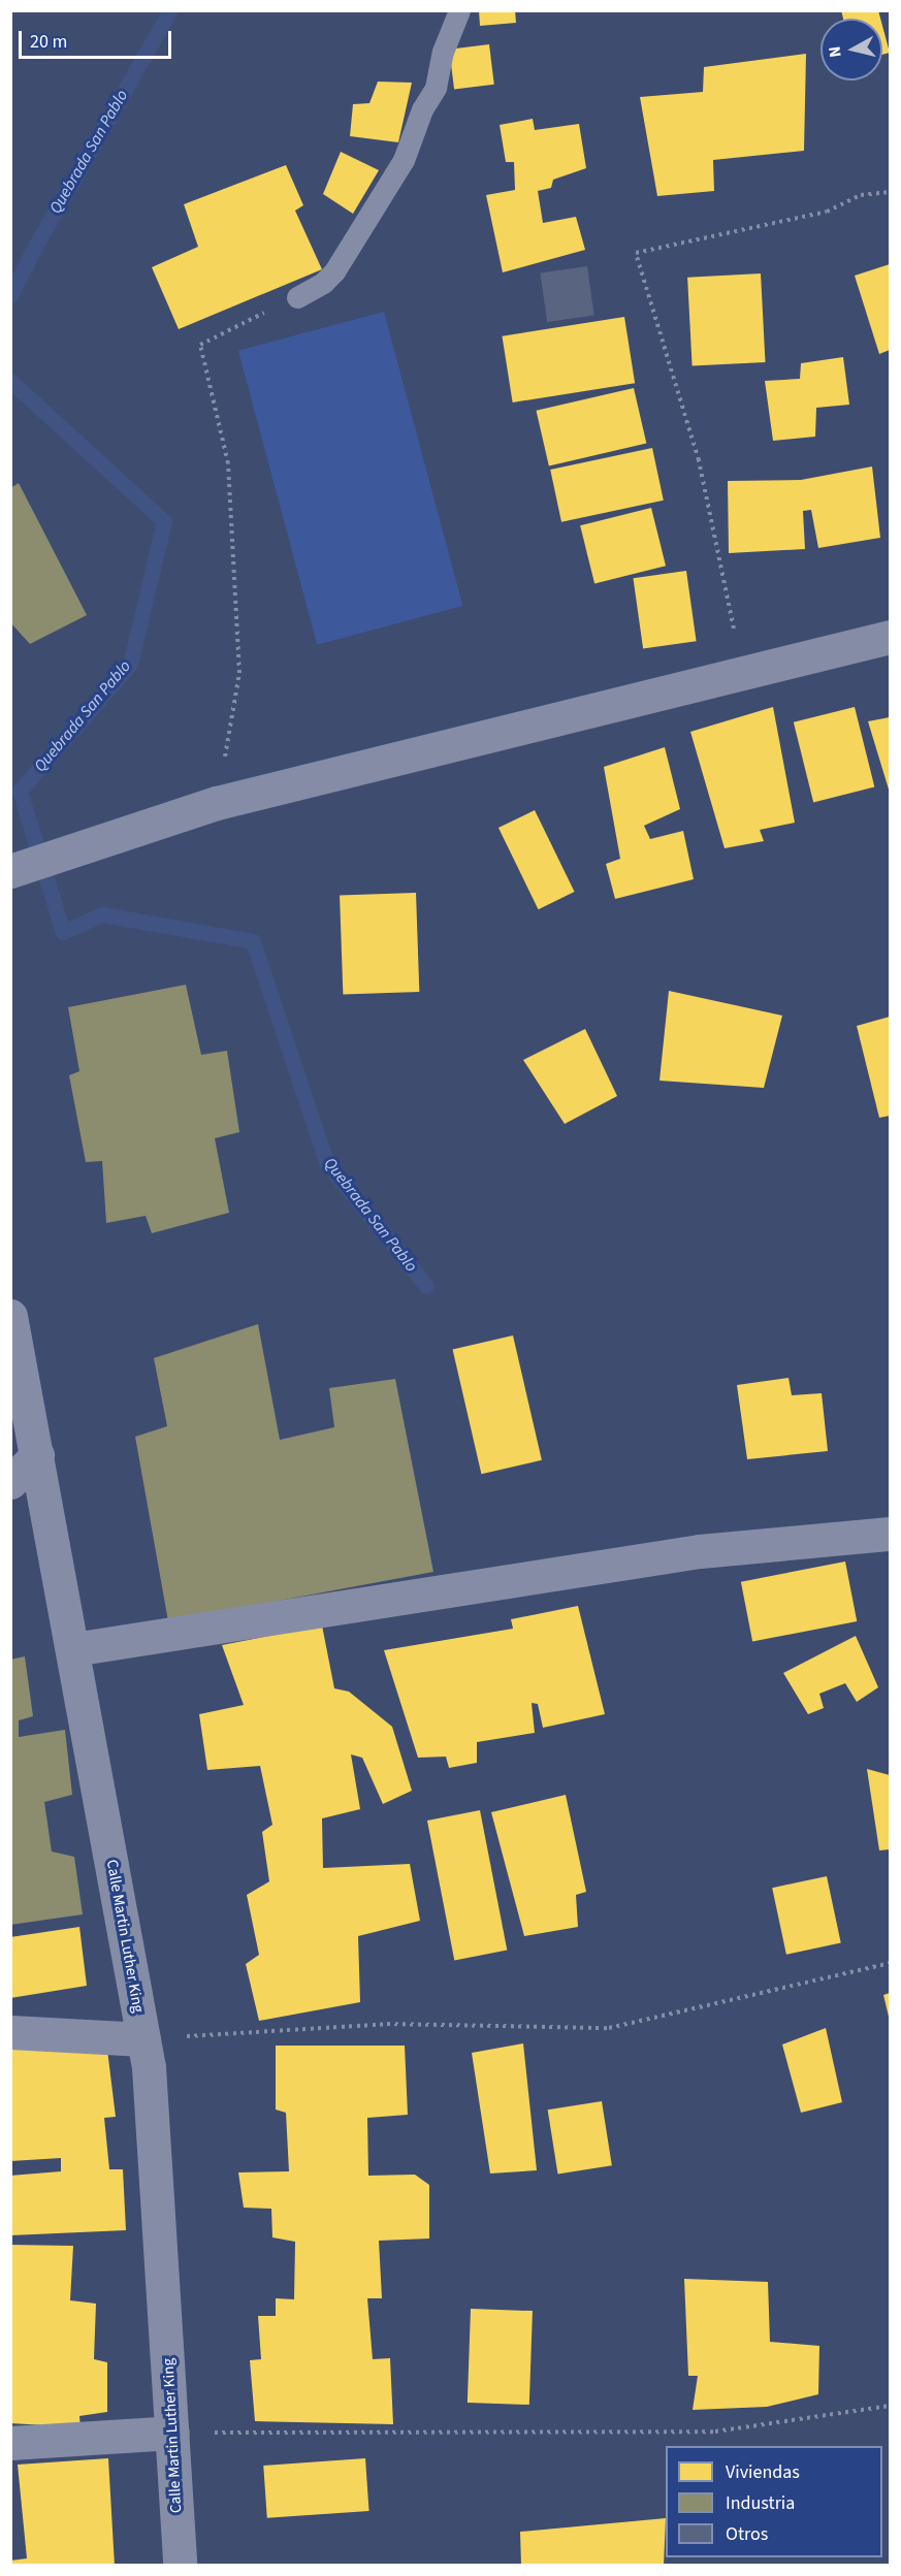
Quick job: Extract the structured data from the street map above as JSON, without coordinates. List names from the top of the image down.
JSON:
{
  "streets": {
    "street": ["Calle Martin Luther King"]
  },
  "water": ["Quebrada San Pablo"],
  "legend": ["Viviendas", "Industria", "Otros"],
  "scale_bar": "20 m",
  "north": "left"
}
